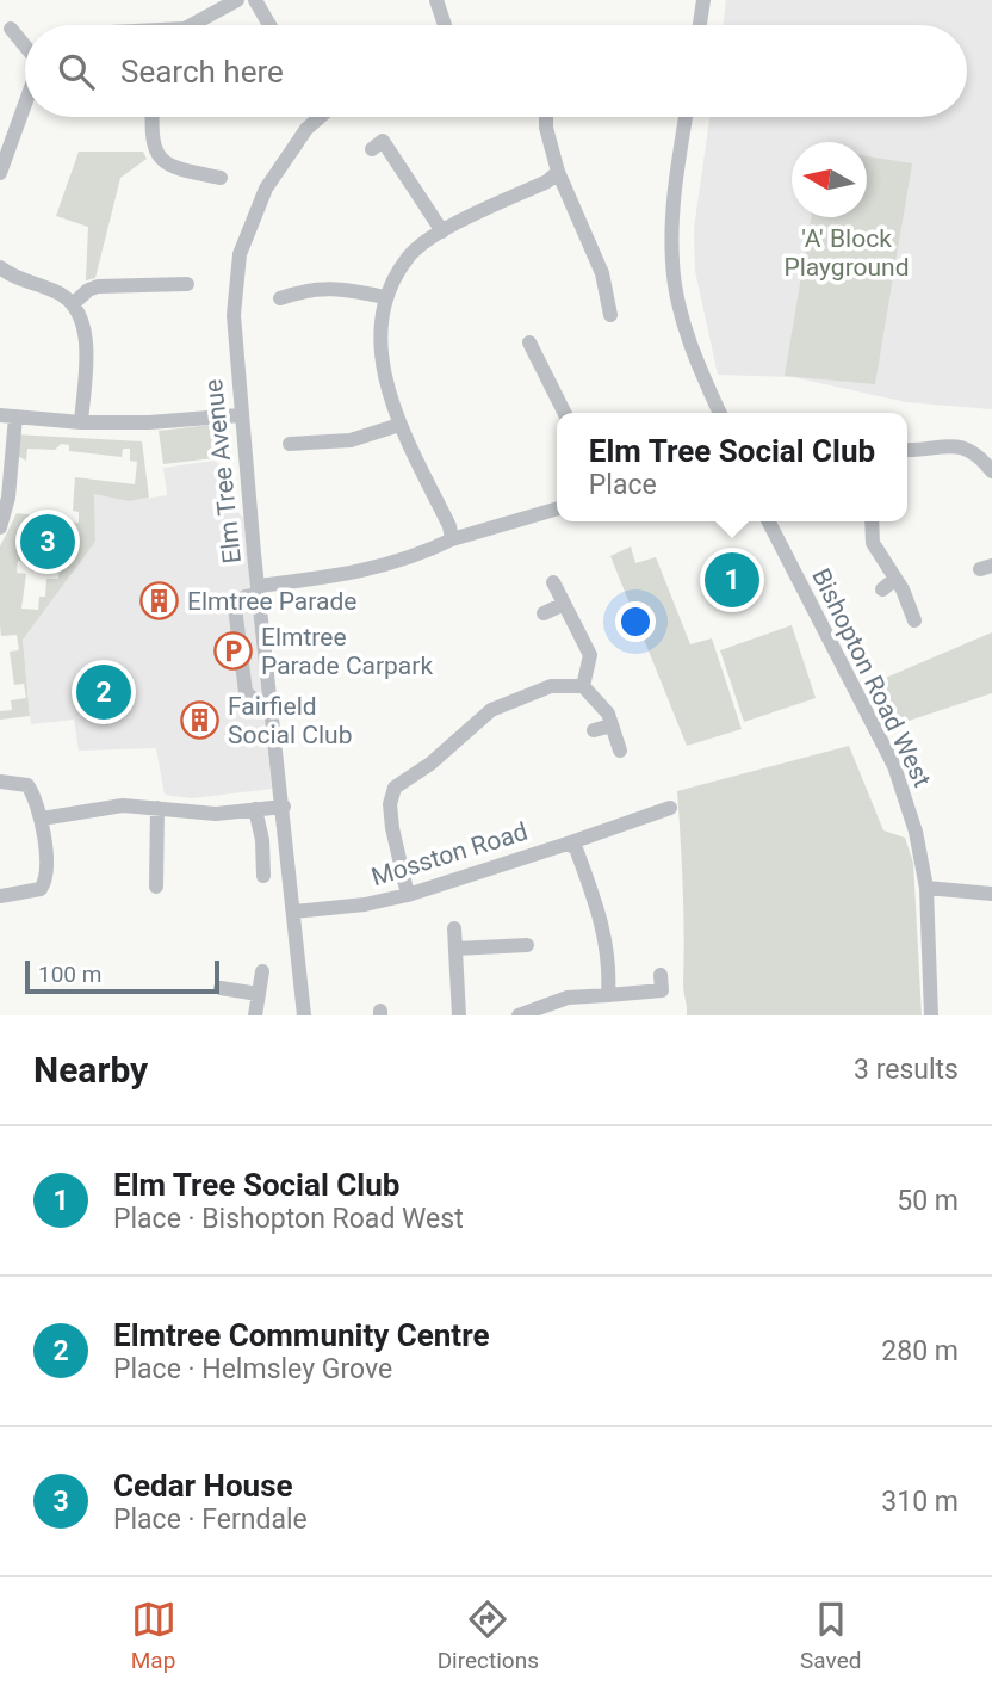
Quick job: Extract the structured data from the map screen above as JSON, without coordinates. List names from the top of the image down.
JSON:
{
  "streets": {
    "street": ["Elm Tree Avenue", "Bishopton Road West", "Mosston Road"]
  },
  "crossings": [
    ["Elm Tree Avenue", "Mosston Road"]
  ],
  "parks": ["'A' Block Playground"],
  "places": {
    "building": ["Elmtree Parade", "Fairfield Social Club"],
    "parking": ["Elmtree Parade Carpark"]
  },
  "scale_bar": "100 m",
  "north": "left",
  "page": {
    "search": "Search here",
    "popup": ["Elm Tree Social Club", "Place"],
    "pins": ["3", "1", "2"],
    "scale": "100 m",
    "heading": ["Nearby", "3 results"],
    "list": [
      {
        "mark": "1",
        "name": "Elm Tree Social Club",
        "note": "Place · Bishopton Road West",
        "value": "50 m"
      },
      {
        "mark": "2",
        "name": "Elmtree Community Centre",
        "note": "Place · Helmsley Grove",
        "value": "280 m"
      },
      {
        "mark": "3",
        "name": "Cedar House",
        "note": "Place · Ferndale",
        "value": "310 m"
      }
    ],
    "nav": ["Map", "Directions", "Saved"]
  }
}
